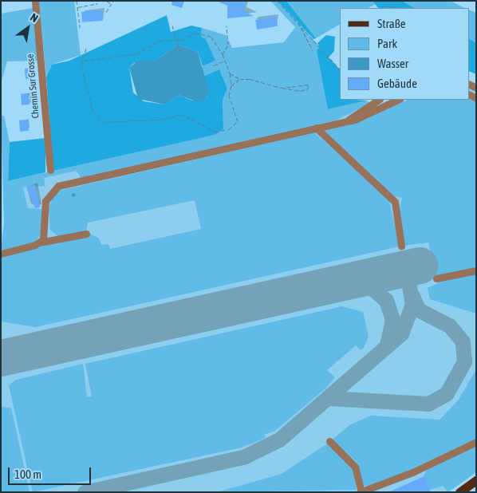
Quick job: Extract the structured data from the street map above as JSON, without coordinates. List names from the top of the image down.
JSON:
{
  "streets": {
    "street": ["Chemin Sur Grosse"]
  },
  "legend": [
    "Straße",
    "Park",
    "Wasser",
    "Gebäude"
  ],
  "scale_bar": "100 m",
  "north": "top right"
}
